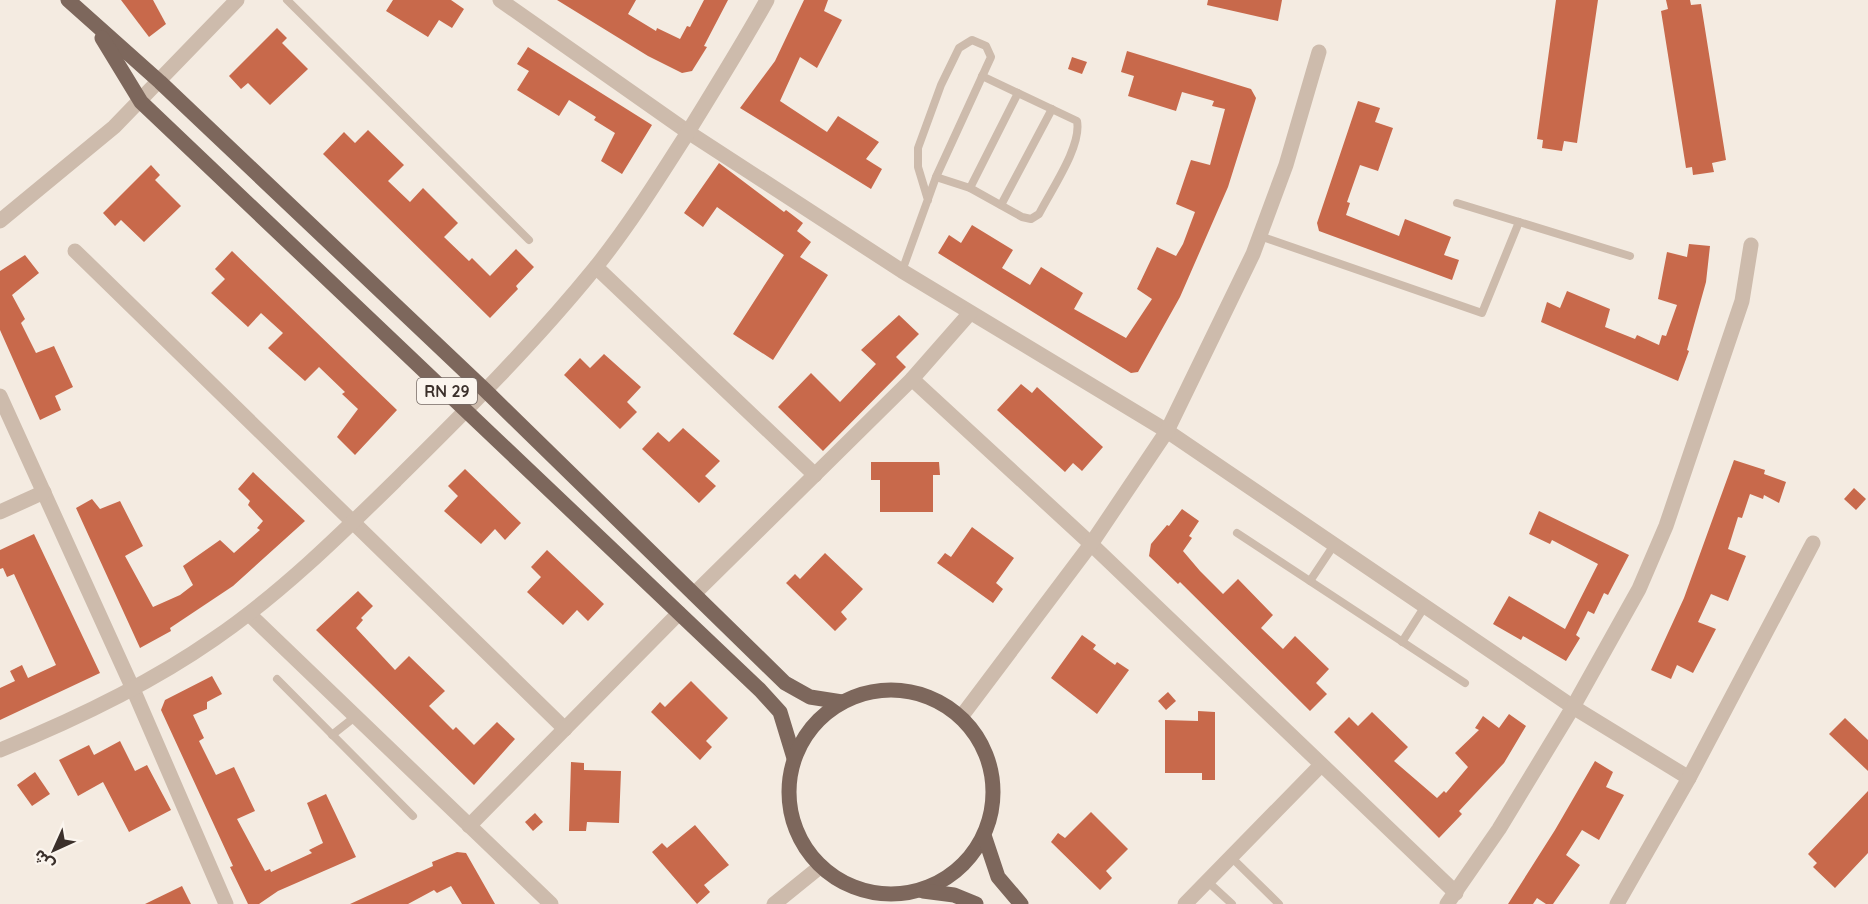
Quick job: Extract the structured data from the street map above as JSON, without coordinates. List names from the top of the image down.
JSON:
{
  "streets": {
    "main road": ["RN 29"]
  },
  "north": "bottom left"
}
